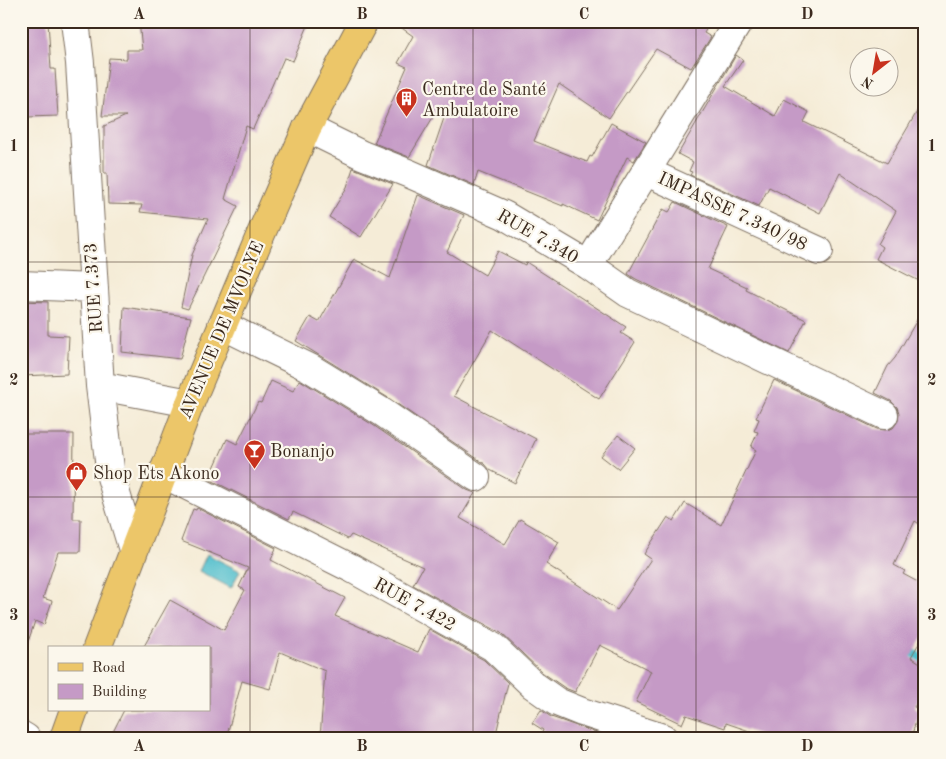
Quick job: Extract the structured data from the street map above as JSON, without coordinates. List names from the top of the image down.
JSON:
{
  "streets": {
    "main road": ["AVENUE DE MVOLYE"],
    "street": [
      "IMPASSE 7.340/98",
      "RUE 7.340",
      "RUE 7.373",
      "RUE 7.422"
    ]
  },
  "crossings": [
    ["IMPASSE 7.340/98", "RUE 7.340"],
    ["RUE 7.340", "AVENUE DE MVOLYE"],
    ["RUE 7.373", "AVENUE DE MVOLYE"],
    ["AVENUE DE MVOLYE", "RUE 7.422"]
  ],
  "places": {
    "building": ["Centre de Santé Ambulatoire"],
    "bar": ["Bonanjo"],
    "shop": ["Shop Ets Akono"]
  },
  "legend": ["Road", "Building"],
  "north": "bottom left",
  "grid": {
    "columns": [
      "A",
      "B",
      "C",
      "D"
    ],
    "rows": ["1", "2", "3"]
  }
}
